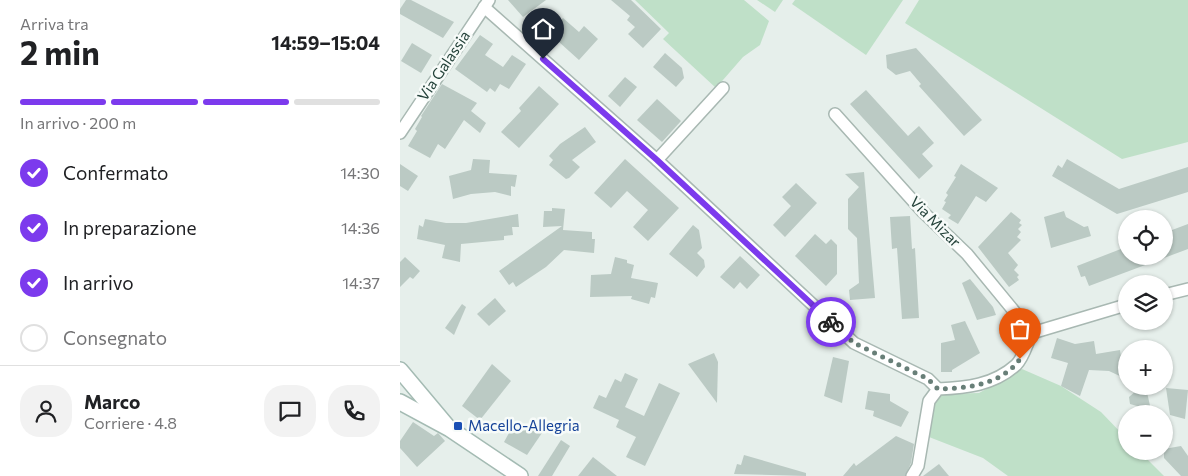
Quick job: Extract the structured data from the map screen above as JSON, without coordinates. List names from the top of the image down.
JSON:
{
  "streets": {
    "street": ["Via Galassia", "Via Mizar"]
  },
  "places": {
    "transit": ["Macello-Allegria"]
  },
  "page": {
    "heading": ["2 min", "Arriva tra", "14:59–15:04"],
    "panel": ["Marco", "Corriere · 4.8"],
    "bar": "In arrivo · 200 m",
    "list": [
      ["Confermato", "14:30"],
      ["In preparazione", "14:36"],
      ["In arrivo", "14:37"],
      "Consegnato"
    ],
    "map_buttons": ["+", "−"]
  }
}
